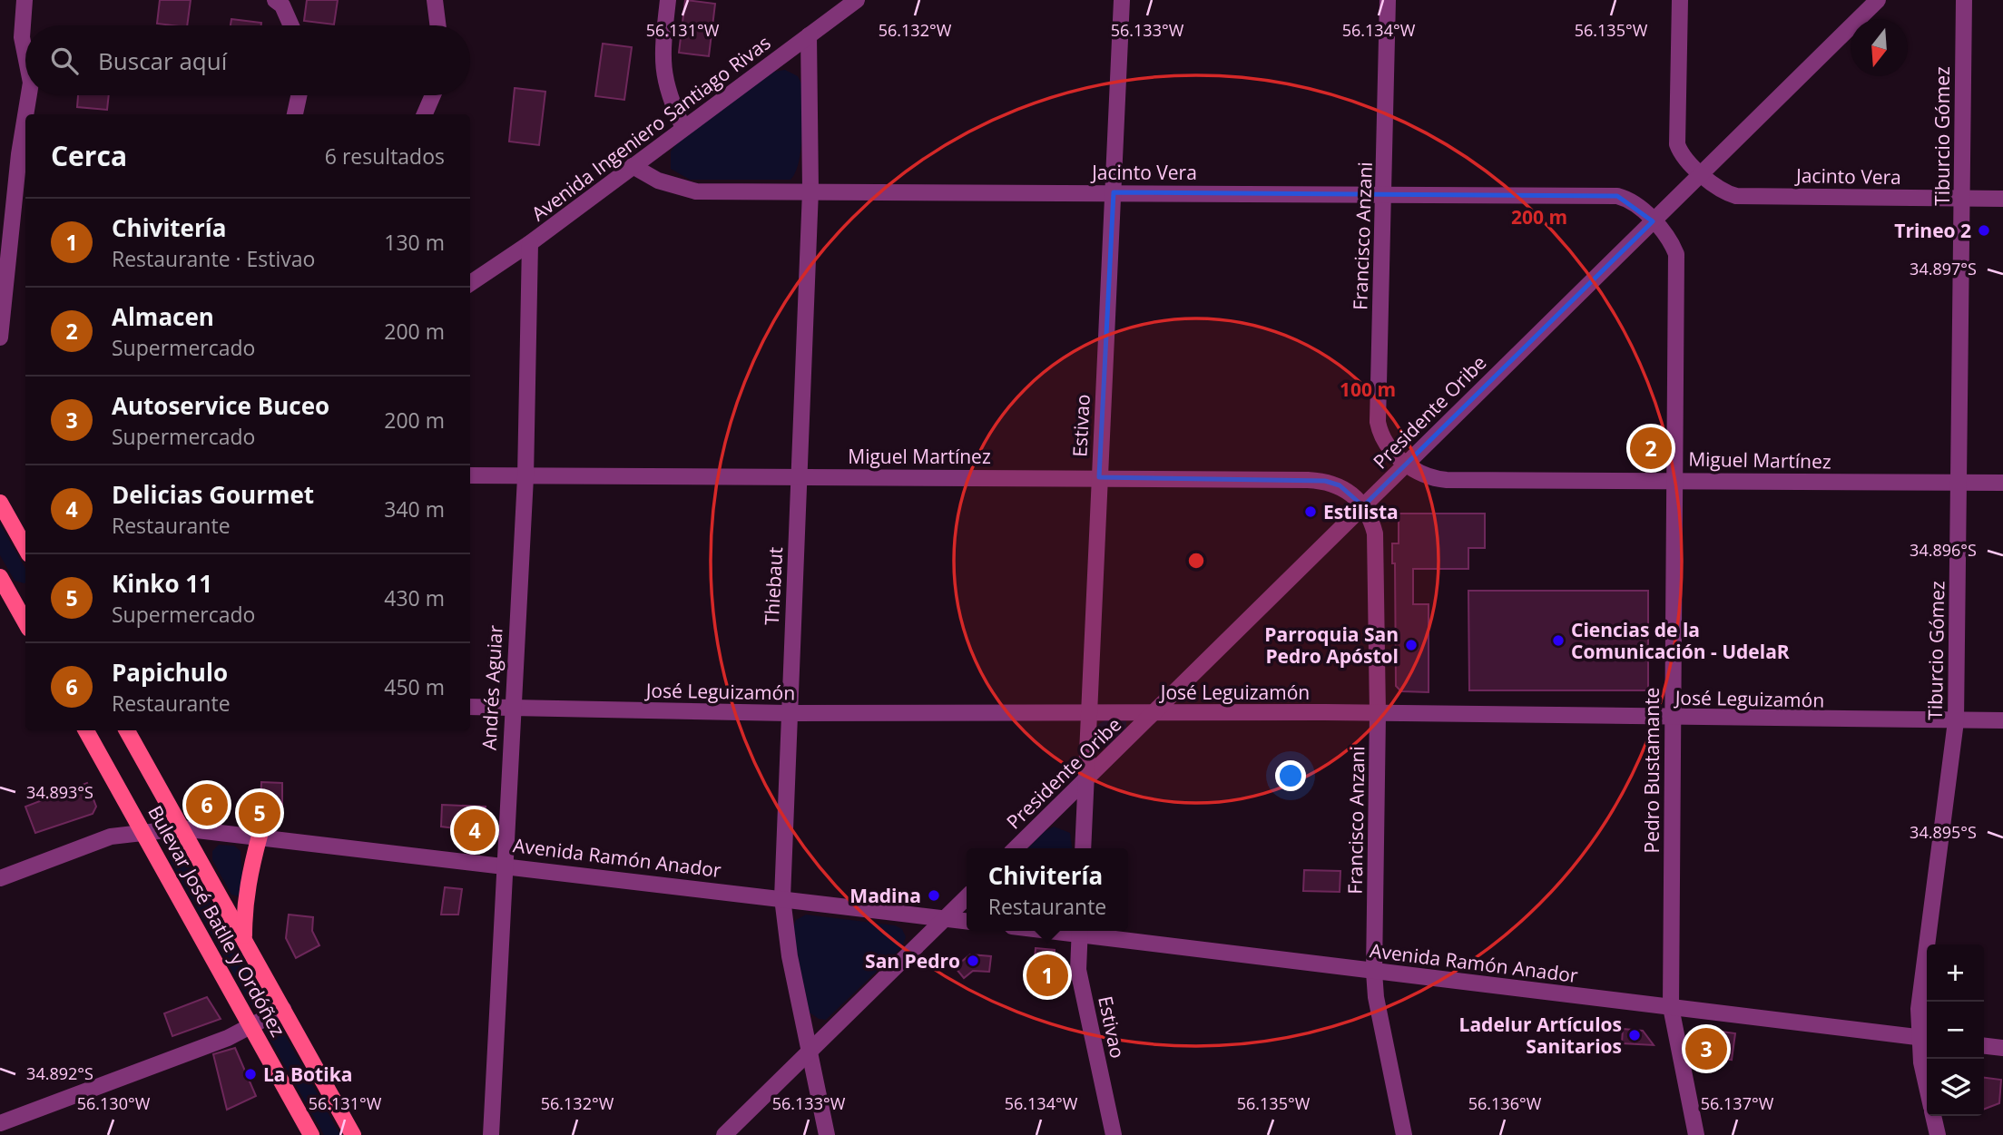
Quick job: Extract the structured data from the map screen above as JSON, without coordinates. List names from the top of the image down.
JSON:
{
  "streets": {
    "main road": ["Bulevar José Batlle y Ordóñez"],
    "street": [
      "Avenida Ingeniero Santiago Rivas",
      "Tiburcio Gómez",
      "Jacinto Vera",
      "Francisco Anzani",
      "Presidente Oribe",
      "Estivao",
      "Miguel Martínez",
      "Thiebaut",
      "Andrés Aguiar",
      "José Leguizamón",
      "Pedro Bustamante",
      "Avenida Ramón Anador"
    ]
  },
  "crossings": [
    ["Avenida Ingeniero Santiago Rivas", "Jacinto Vera"],
    ["Avenida Ingeniero Santiago Rivas", "Thiebaut"],
    ["Avenida Ingeniero Santiago Rivas", "Andrés Aguiar"],
    ["Tiburcio Gómez", "Jacinto Vera"],
    ["Tiburcio Gómez", "Miguel Martínez"],
    ["Tiburcio Gómez", "José Leguizamón"],
    ["Tiburcio Gómez", "Avenida Ramón Anador"],
    ["Jacinto Vera", "Francisco Anzani"],
    ["Jacinto Vera", "Presidente Oribe"],
    ["Jacinto Vera", "Estivao"],
    ["Jacinto Vera", "Thiebaut"],
    ["Jacinto Vera", "Pedro Bustamante"],
    ["Francisco Anzani", "Presidente Oribe"],
    ["Francisco Anzani", "Miguel Martínez"],
    ["Francisco Anzani", "José Leguizamón"],
    ["Francisco Anzani", "Avenida Ramón Anador"],
    ["Presidente Oribe", "Estivao"],
    ["Presidente Oribe", "Miguel Martínez"],
    ["Presidente Oribe", "José Leguizamón"],
    ["Presidente Oribe", "Pedro Bustamante"],
    ["Estivao", "Miguel Martínez"],
    ["Estivao", "José Leguizamón"],
    ["Miguel Martínez", "Thiebaut"],
    ["Miguel Martínez", "Andrés Aguiar"],
    ["Miguel Martínez", "Pedro Bustamante"],
    ["Thiebaut", "José Leguizamón"],
    ["Thiebaut", "Avenida Ramón Anador"],
    ["Andrés Aguiar", "José Leguizamón"],
    ["Andrés Aguiar", "Avenida Ramón Anador"],
    ["José Leguizamón", "Pedro Bustamante"],
    ["Pedro Bustamante", "Avenida Ramón Anador"],
    ["Avenida Ramón Anador", "Bulevar José Batlle y Ordóñez"]
  ],
  "places": [
    "Trineo 2",
    "Estilista",
    "Ciencias de la Comunicación - UdelaR",
    "Parroquia San Pedro Apóstol",
    "Madina",
    "San Pedro",
    "Ladelur Artículos Sanitarios",
    "La Botika"
  ],
  "north": "bottom",
  "page": {
    "search": "Buscar aquí",
    "heading": ["Cerca", "6 resultados"],
    "list": [
      {
        "mark": "1",
        "name": "Chivitería",
        "note": "Restaurante · Estivao",
        "value": "130 m"
      },
      {
        "mark": "2",
        "name": "Almacen",
        "note": "Supermercado",
        "value": "200 m"
      },
      {
        "mark": "3",
        "name": "Autoservice Buceo",
        "note": "Supermercado",
        "value": "200 m"
      },
      {
        "mark": "4",
        "name": "Delicias Gourmet",
        "note": "Restaurante",
        "value": "340 m"
      },
      {
        "mark": "5",
        "name": "Kinko 11",
        "note": "Supermercado",
        "value": "430 m"
      },
      {
        "mark": "6",
        "name": "Papichulo",
        "note": "Restaurante",
        "value": "450 m"
      }
    ],
    "pins": [
      "2",
      "6",
      "5",
      "4",
      "1",
      "3"
    ],
    "popup": ["Chivitería", "Restaurante"],
    "map_buttons": ["+", "−"]
  },
  "coordinates": [
    "56.131°W",
    "56.132°W",
    "56.133°W",
    "56.134°W",
    "56.135°W",
    "34.897°S",
    "34.896°S",
    "34.893°S",
    "34.895°S",
    "34.892°S",
    "56.130°W",
    "56.136°W",
    "56.137°W"
  ],
  "rings": ["200 m", "100 m"]
}
